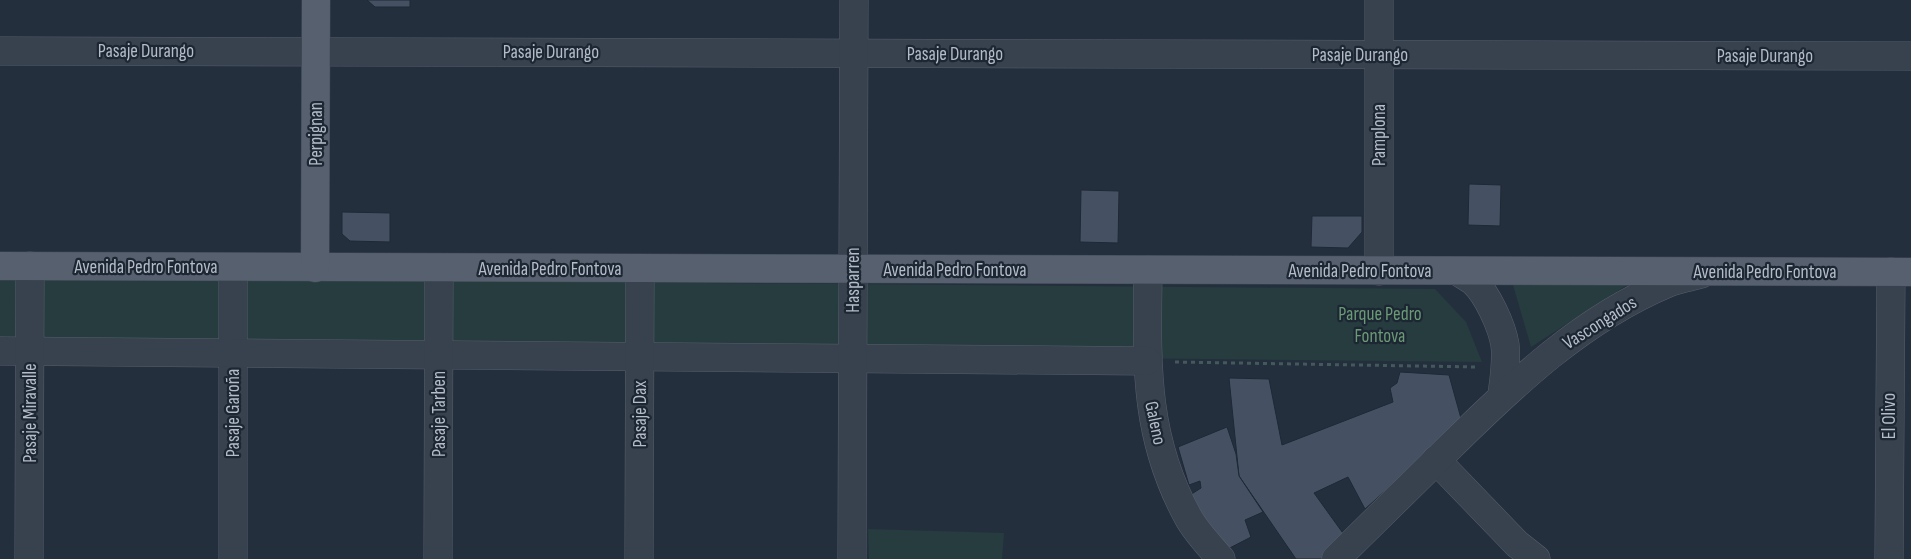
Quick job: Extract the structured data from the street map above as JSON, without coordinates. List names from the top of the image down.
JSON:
{
  "streets": {
    "main road": ["Perpignan", "Avenida Pedro Fontova"],
    "street": [
      "Pasaje Durango",
      "Pamplona",
      "Hasparren",
      "Vascongados",
      "Pasaje Miravalle",
      "Pasaje Garoña",
      "Pasaje Tarben",
      "Pasaje Dax",
      "El Olivo",
      "Galeno"
    ]
  },
  "crossings": [
    ["Pasaje Durango", "Perpignan"],
    ["Pasaje Durango", "Pamplona"],
    ["Pasaje Durango", "Hasparren"],
    ["Perpignan", "Avenida Pedro Fontova"],
    ["Pamplona", "Avenida Pedro Fontova"],
    ["Avenida Pedro Fontova", "Hasparren"],
    ["Avenida Pedro Fontova", "Vascongados"],
    ["Avenida Pedro Fontova", "Pasaje Miravalle"],
    ["Avenida Pedro Fontova", "Pasaje Garoña"],
    ["Avenida Pedro Fontova", "Pasaje Tarben"],
    ["Avenida Pedro Fontova", "Pasaje Dax"],
    ["Avenida Pedro Fontova", "El Olivo"],
    ["Avenida Pedro Fontova", "Galeno"]
  ],
  "parks": ["Parque Pedro Fontova"]
}
